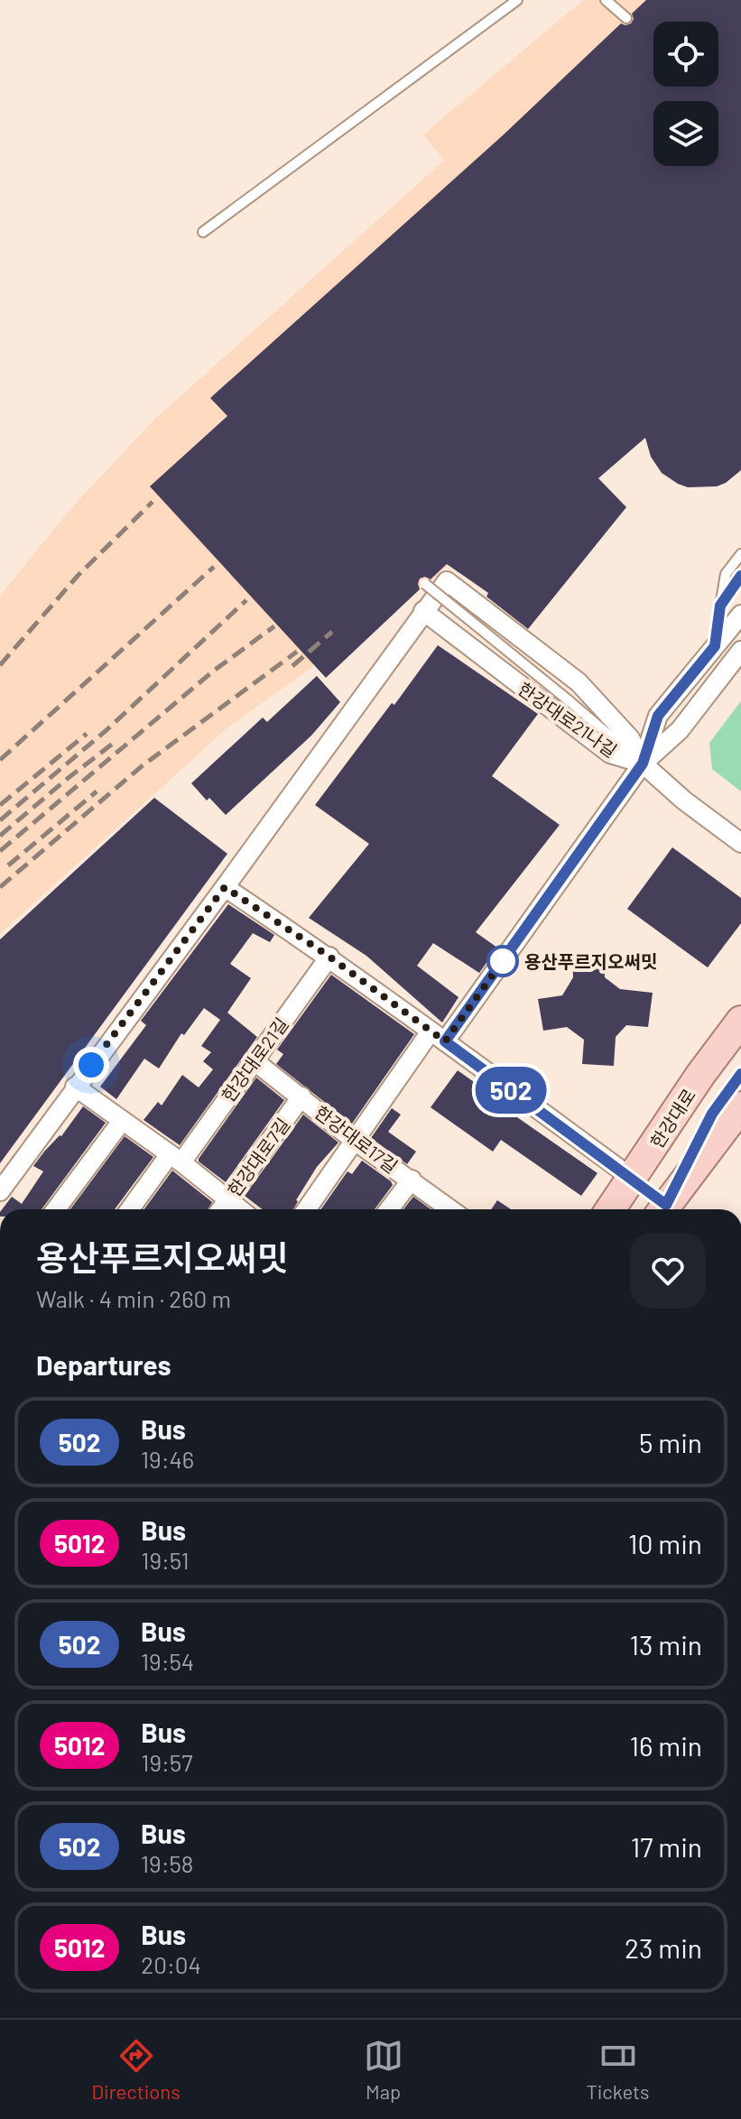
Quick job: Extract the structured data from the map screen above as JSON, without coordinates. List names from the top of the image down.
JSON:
{
  "streets": {
    "main road": ["한강대로"],
    "street": [
      "한강대로21나길",
      "한강대로21길",
      "한강대로17길",
      "한강대로7길"
    ]
  },
  "crossings": [
    ["한강대로21길", "한강대로17길"],
    ["한강대로17길", "한강대로7길"]
  ],
  "places": ["용산푸르지오써밋"],
  "lines": ["bus line 502"],
  "page": {
    "on_map": "502",
    "heading": [
      ["용산푸르지오써밋", "Walk · 4 min · 260 m"],
      "Departures"
    ],
    "list": [
      {
        "mark": "502",
        "name": "Bus",
        "note": "19:46",
        "value": "5 min"
      },
      {
        "mark": "5012",
        "name": "Bus",
        "note": "19:51",
        "value": "10 min"
      },
      {
        "mark": "502",
        "name": "Bus",
        "note": "19:54",
        "value": "13 min"
      },
      {
        "mark": "5012",
        "name": "Bus",
        "note": "19:57",
        "value": "16 min"
      },
      {
        "mark": "502",
        "name": "Bus",
        "note": "19:58",
        "value": "17 min"
      },
      {
        "mark": "5012",
        "name": "Bus",
        "note": "20:04",
        "value": "23 min"
      }
    ],
    "tabs": ["Directions", "Map", "Tickets"]
  }
}
